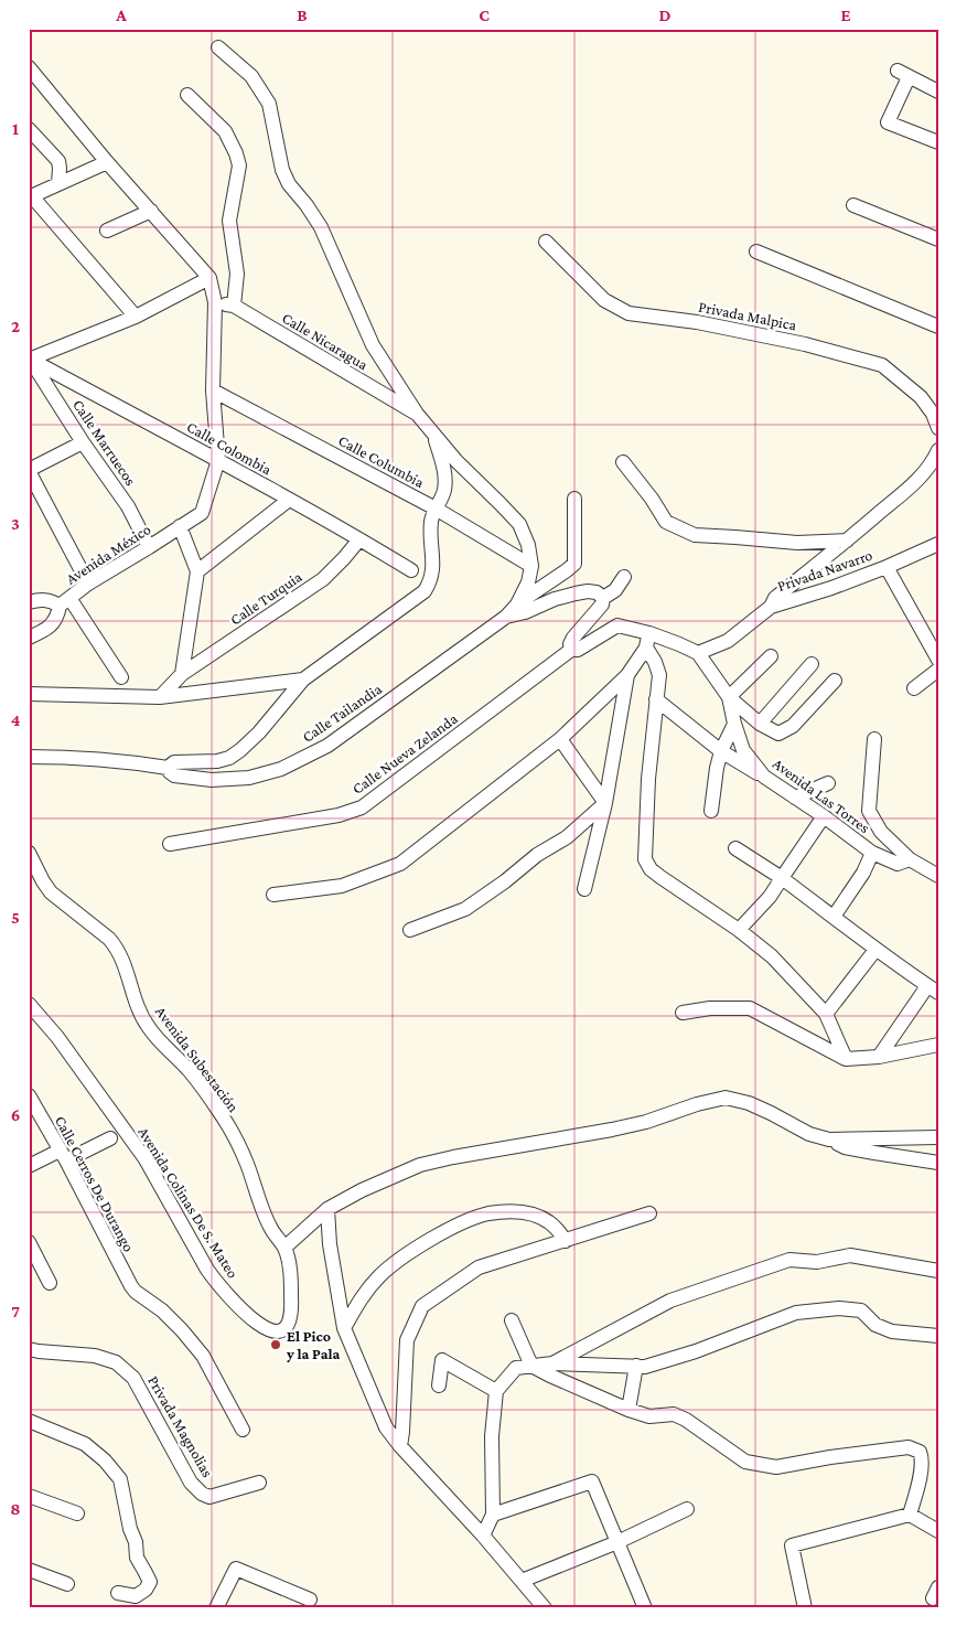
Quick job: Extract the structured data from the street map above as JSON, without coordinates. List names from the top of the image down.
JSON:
{
  "streets": {
    "street": [
      "Privada Malpica",
      "Calle Nicaragua",
      "Calle Marruecos",
      "Calle Colombia",
      "Calle Columbia",
      "Avenida México",
      "Privada Navarro",
      "Calle Turquia",
      "Calle Tailandia",
      "Calle Nueva Zelanda",
      "Avenida Las Torres",
      "Avenida Subestación",
      "Calle Cerros De Durango",
      "Avenida Colinas De S. Mateo",
      "Privada Magnolias"
    ]
  },
  "crossings": [
    ["Calle Marruecos", "Calle Colombia"],
    ["Calle Marruecos", "Avenida México"],
    ["Calle Colombia", "Avenida México"],
    ["Calle Colombia", "Calle Turquia"],
    ["Privada Navarro", "Avenida Las Torres"],
    ["Avenida Subestación", "Avenida Colinas De S. Mateo"]
  ],
  "places": ["El Pico y la Pala"],
  "grid": {
    "columns": [
      "A",
      "B",
      "C",
      "D",
      "E"
    ],
    "rows": [
      "1",
      "2",
      "3",
      "4",
      "5",
      "6",
      "7",
      "8"
    ]
  }
}
